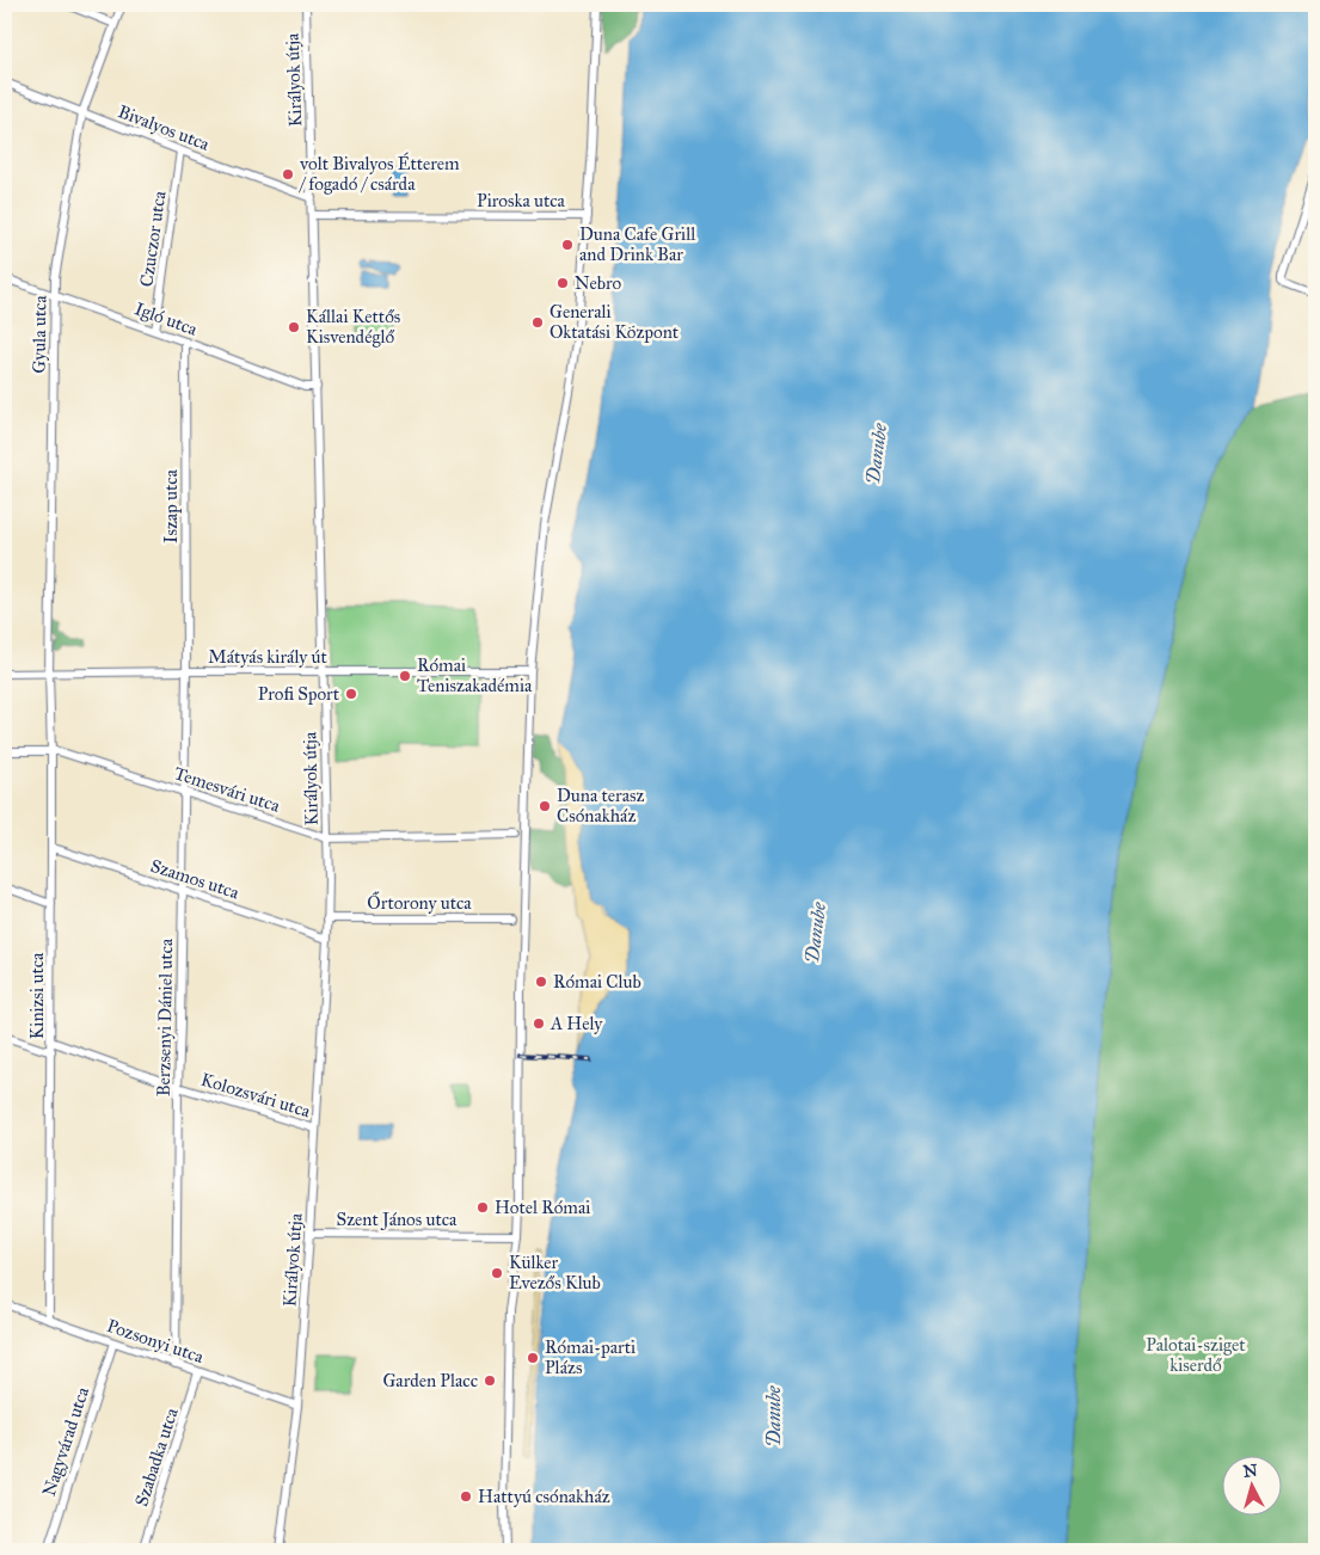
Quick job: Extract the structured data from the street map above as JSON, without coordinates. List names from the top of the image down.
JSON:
{
  "streets": {
    "street": [
      "Királyok útja",
      "Bivalyos utca",
      "Piroska utca",
      "Czuczor utca",
      "Igló utca",
      "Gyula utca",
      "Iszap utca",
      "Mátyás király út",
      "Temesvári utca",
      "Szamos utca",
      "Őrtorony utca",
      "Kinizsi utca",
      "Berzsenyi Dániel utca",
      "Kolozsvári utca",
      "Szent János utca",
      "Pozsonyi utca",
      "Nagyvárad utca",
      "Szabadka utca"
    ]
  },
  "crossings": [
    ["Királyok útja", "Bivalyos utca"],
    ["Királyok útja", "Piroska utca"],
    ["Királyok útja", "Igló utca"],
    ["Királyok útja", "Mátyás király út"],
    ["Királyok útja", "Temesvári utca"],
    ["Királyok útja", "Szamos utca"],
    ["Királyok útja", "Őrtorony utca"],
    ["Királyok útja", "Kolozsvári utca"],
    ["Királyok útja", "Szent János utca"],
    ["Királyok útja", "Pozsonyi utca"],
    ["Bivalyos utca", "Czuczor utca"],
    ["Bivalyos utca", "Gyula utca"],
    ["Czuczor utca", "Igló utca"],
    ["Igló utca", "Gyula utca"],
    ["Igló utca", "Iszap utca"],
    ["Gyula utca", "Mátyás király út"],
    ["Gyula utca", "Kinizsi utca"],
    ["Iszap utca", "Mátyás király út"],
    ["Iszap utca", "Berzsenyi Dániel utca"],
    ["Mátyás király út", "Kinizsi utca"],
    ["Mátyás király út", "Berzsenyi Dániel utca"],
    ["Temesvári utca", "Kinizsi utca"],
    ["Temesvári utca", "Berzsenyi Dániel utca"],
    ["Szamos utca", "Kinizsi utca"],
    ["Szamos utca", "Berzsenyi Dániel utca"],
    ["Kinizsi utca", "Kolozsvári utca"],
    ["Kinizsi utca", "Pozsonyi utca"],
    ["Berzsenyi Dániel utca", "Kolozsvári utca"],
    ["Berzsenyi Dániel utca", "Pozsonyi utca"],
    ["Pozsonyi utca", "Nagyvárad utca"],
    ["Pozsonyi utca", "Szabadka utca"]
  ],
  "water": ["Danube"],
  "parks": ["Palotai-sziget kiserdő"],
  "places": [
    "volt Bivalyos Étterem / fogadó / csárda",
    "Duna Cafe Grill and Drink Bar",
    "Nebro",
    "Generali Oktatási Központ",
    "Kállai Kettős Kisvendéglő",
    "Római Teniszakadémia",
    "Profi Sport",
    "Duna terasz Csónakház",
    "Római Club",
    "A Hely",
    "Hotel Római",
    "Külker Evezős Klub",
    "Római-parti Plázs",
    "Garden Placc",
    "Hattyú csónakház"
  ],
  "north": "top"
}
